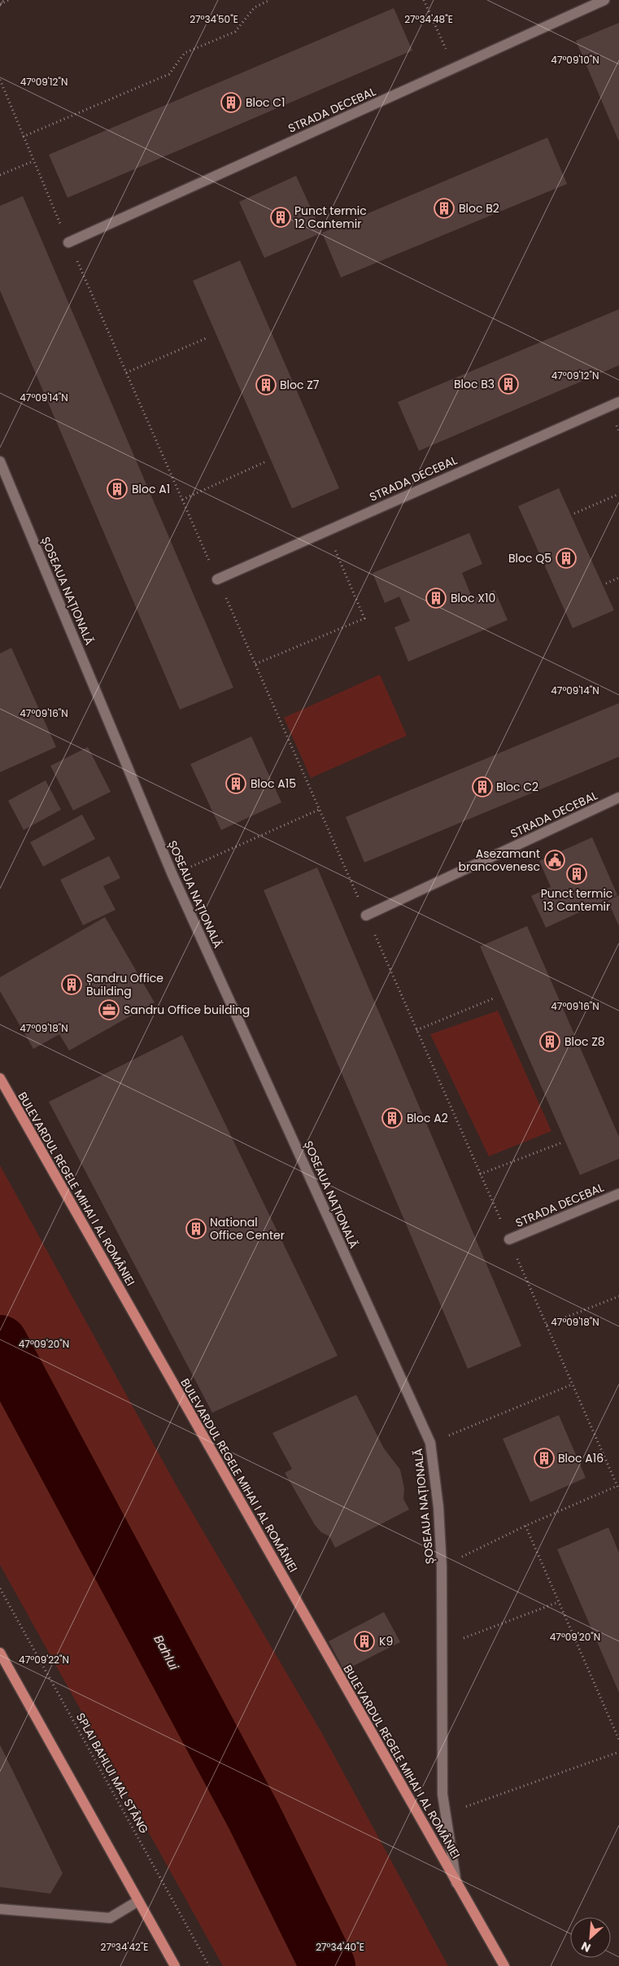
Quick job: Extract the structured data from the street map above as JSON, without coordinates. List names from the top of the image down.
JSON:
{
  "streets": {
    "main road": ["ȘOSEAUA NAȚIONALĂ", "BULEVARDUL REGELE MIHAI I AL ROMÂNIEI"],
    "street": ["STRADA DECEBAL"],
    "path": ["SPLAI BAHLUI MAL STÂNG"]
  },
  "crossings": [
    ["ȘOSEAUA NAȚIONALĂ", "BULEVARDUL REGELE MIHAI I AL ROMÂNIEI"]
  ],
  "water": ["Bahlui"],
  "places": {
    "building": [
      "Bloc C1",
      "Bloc B2",
      "Punct termic 12 Cantemir",
      "Bloc B3",
      "Bloc Z7",
      "Bloc A1",
      "Bloc Q5",
      "Bloc X10",
      "Bloc A15",
      "Bloc C2",
      "Punct termic 13 Cantemir",
      "Șandru Office Building",
      "Bloc Z8",
      "Bloc A2",
      "National Office Center",
      "Bloc A16",
      "K9"
    ],
    "public building": ["Asezamant brancovenesc"],
    "office": ["Sandru Office building"]
  },
  "north": "bottom left",
  "coordinates": [
    "27°34'50\"E",
    "27°34'48\"E",
    "47°09'10\"N",
    "47°09'12\"N",
    "47°09'14\"N",
    "47°09'16\"N",
    "47°09'18\"N",
    "47°09'20\"N",
    "47°09'22\"N",
    "27°34'42\"E",
    "27°34'40\"E"
  ]
}
